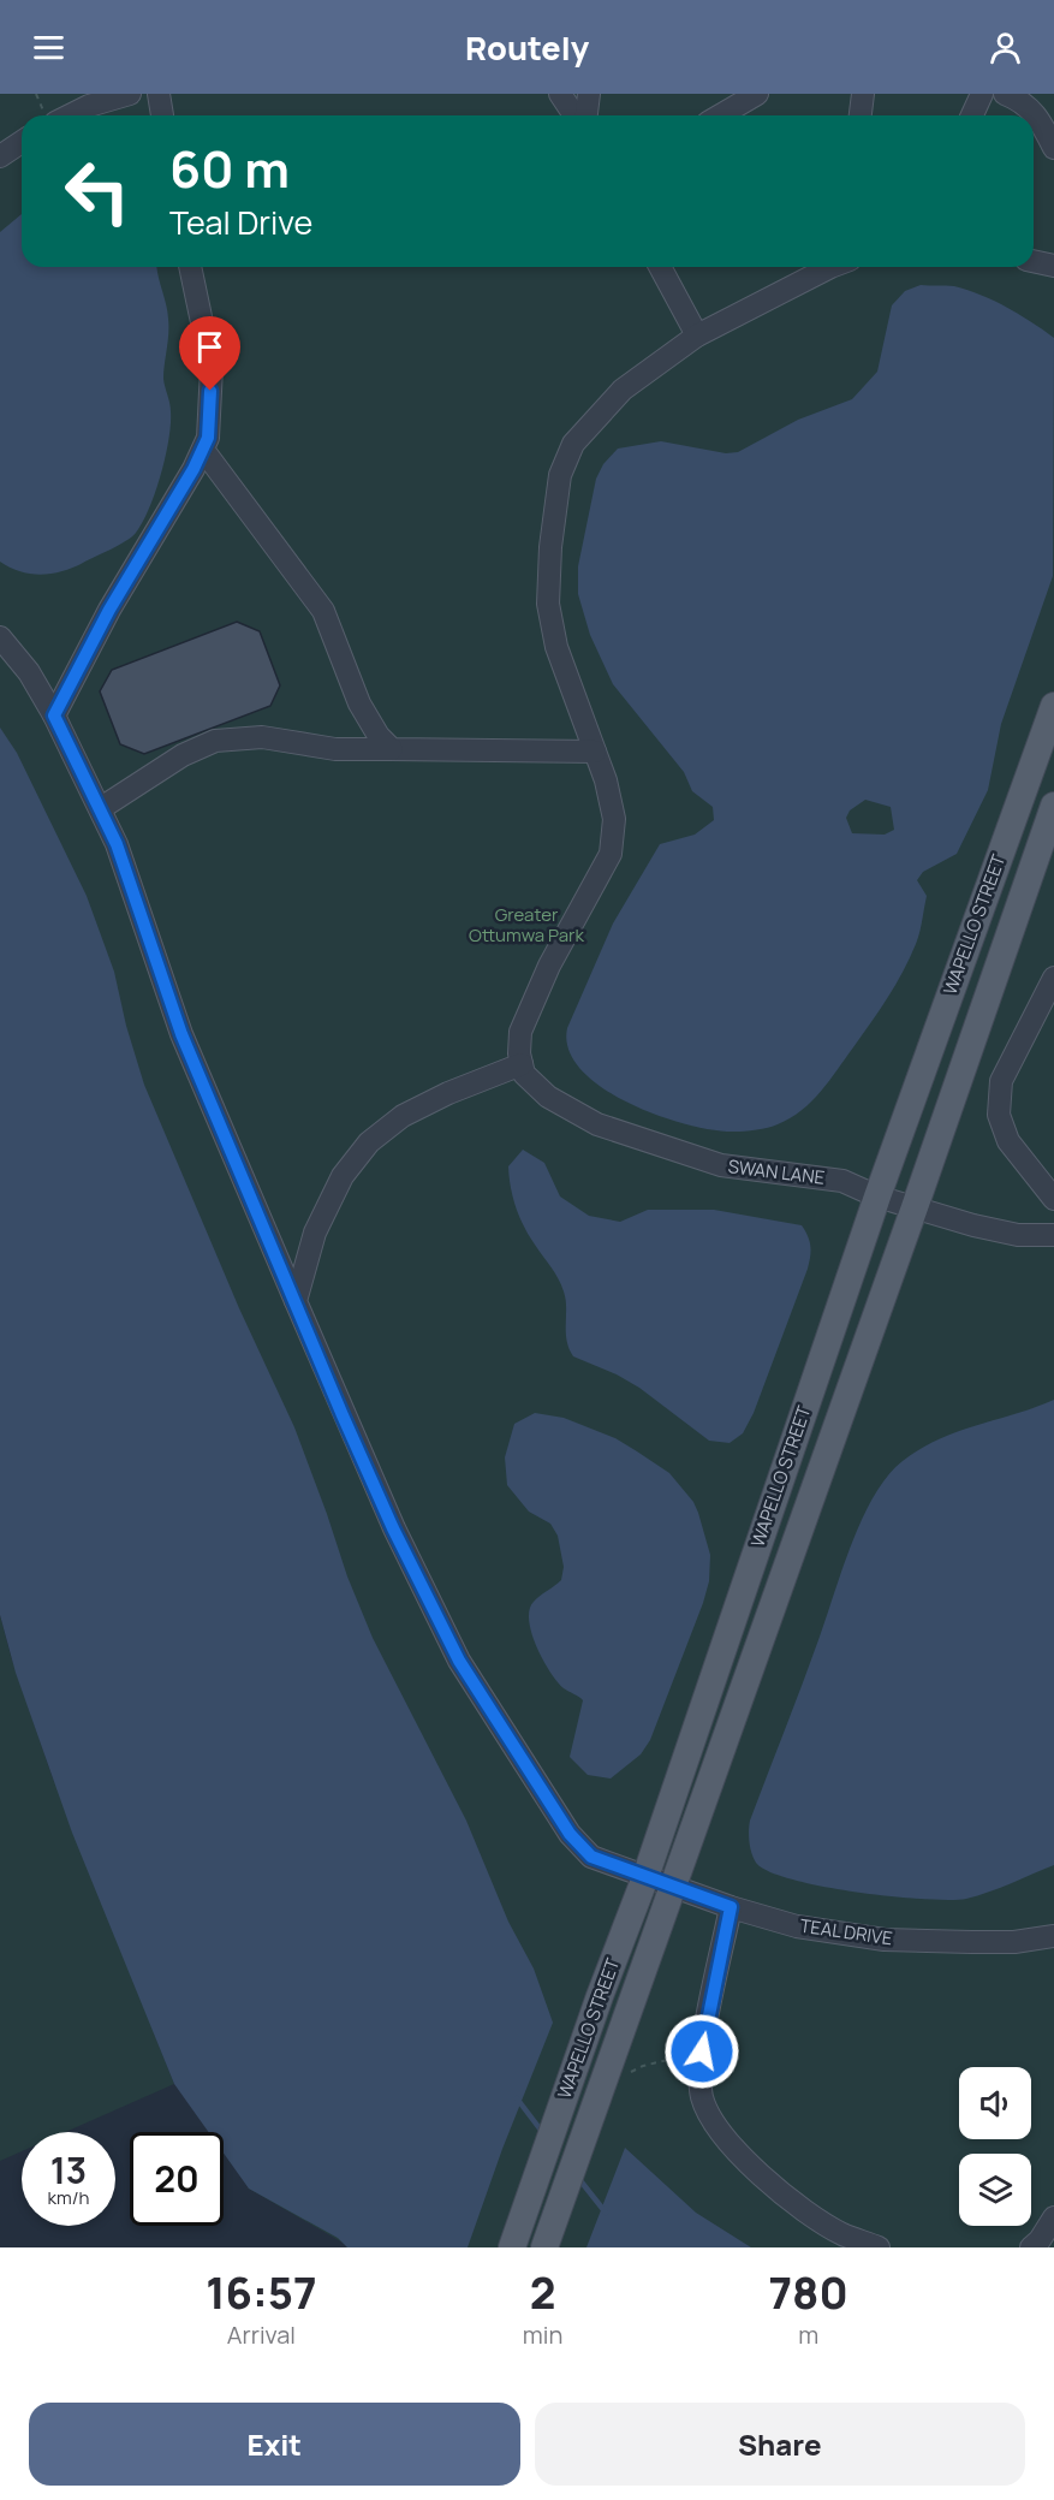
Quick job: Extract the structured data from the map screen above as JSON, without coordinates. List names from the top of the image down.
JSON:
{
  "streets": {
    "main road": ["WAPELLO STREET"],
    "lane": ["SWAN LANE", "TEAL DRIVE"]
  },
  "crossings": [
    ["WAPELLO STREET", "SWAN LANE"],
    ["WAPELLO STREET", "TEAL DRIVE"]
  ],
  "parks": ["Greater Ottumwa Park"],
  "page": {
    "header": "Routely",
    "turn": ["60 m", "Teal Drive"],
    "speed": "13 km/h",
    "limit": "20",
    "eta": [
      "16:57",
      "Arrival",
      "2",
      "min",
      "780",
      "m"
    ],
    "buttons": ["Exit", "Share"]
  }
}
